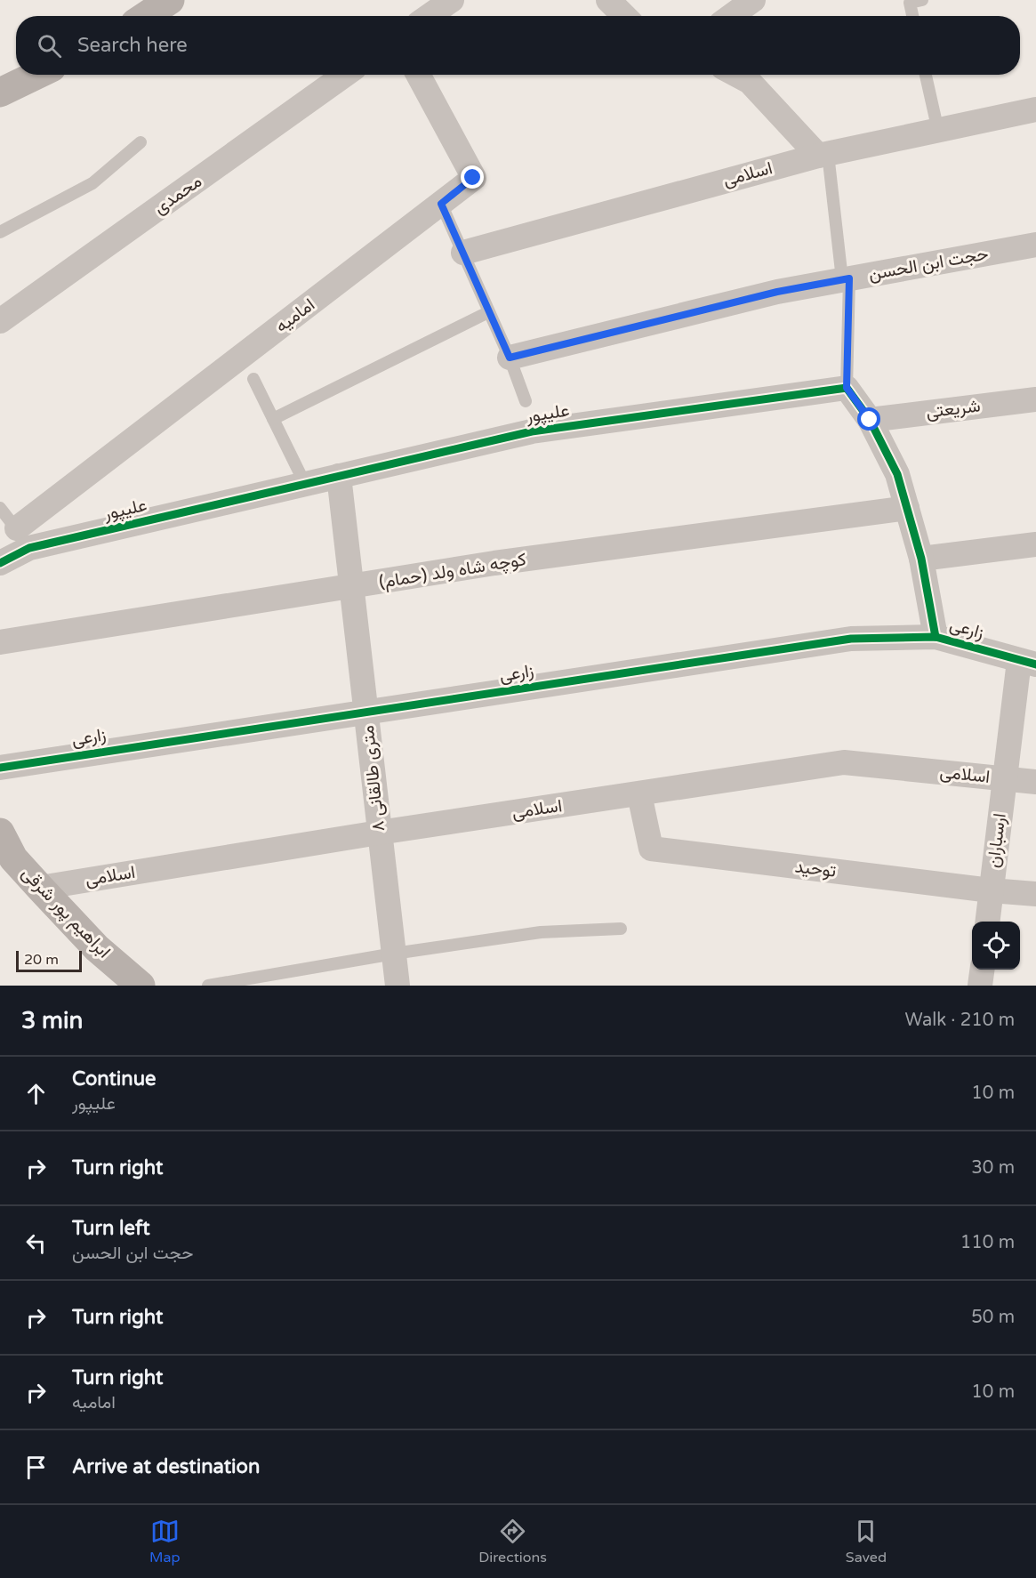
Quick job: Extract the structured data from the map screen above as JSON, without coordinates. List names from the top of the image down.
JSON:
{
  "streets": {
    "street": [
      "اسلامی",
      "محمدی",
      "حجت ابن الحسن",
      "امامیه",
      "شریعتی",
      "علیپور",
      "کوچه شاه ولد (حمام)",
      "زارعی",
      "۸ متری طالقانی",
      "ارسباران",
      "توحید",
      "ابراهیم پور شرقی"
    ]
  },
  "crossings": [
    ["اسلامی", "۸ متری طالقانی"],
    ["اسلامی", "ارسباران"],
    ["اسلامی", "توحید"],
    ["اسلامی", "ابراهیم پور شرقی"],
    ["امامیه", "علیپور"],
    ["علیپور", "۸ متری طالقانی"],
    ["کوچه شاه ولد (حمام)", "۸ متری طالقانی"],
    ["زارعی", "۸ متری طالقانی"],
    ["زارعی", "ارسباران"],
    ["ارسباران", "توحید"]
  ],
  "scale_bar": "20 m",
  "page": {
    "search": "Search here",
    "scale": "20 m",
    "heading": ["3 min", "Walk · 210 m"],
    "list": [
      ["Continue", "علیپور", "10 m"],
      ["Turn right", "30 m"],
      ["Turn left", "حجت ابن الحسن", "110 m"],
      ["Turn right", "50 m"],
      ["Turn right", "امامیه", "10 m"],
      "Arrive at destination"
    ],
    "nav": ["Map", "Directions", "Saved"]
  }
}
